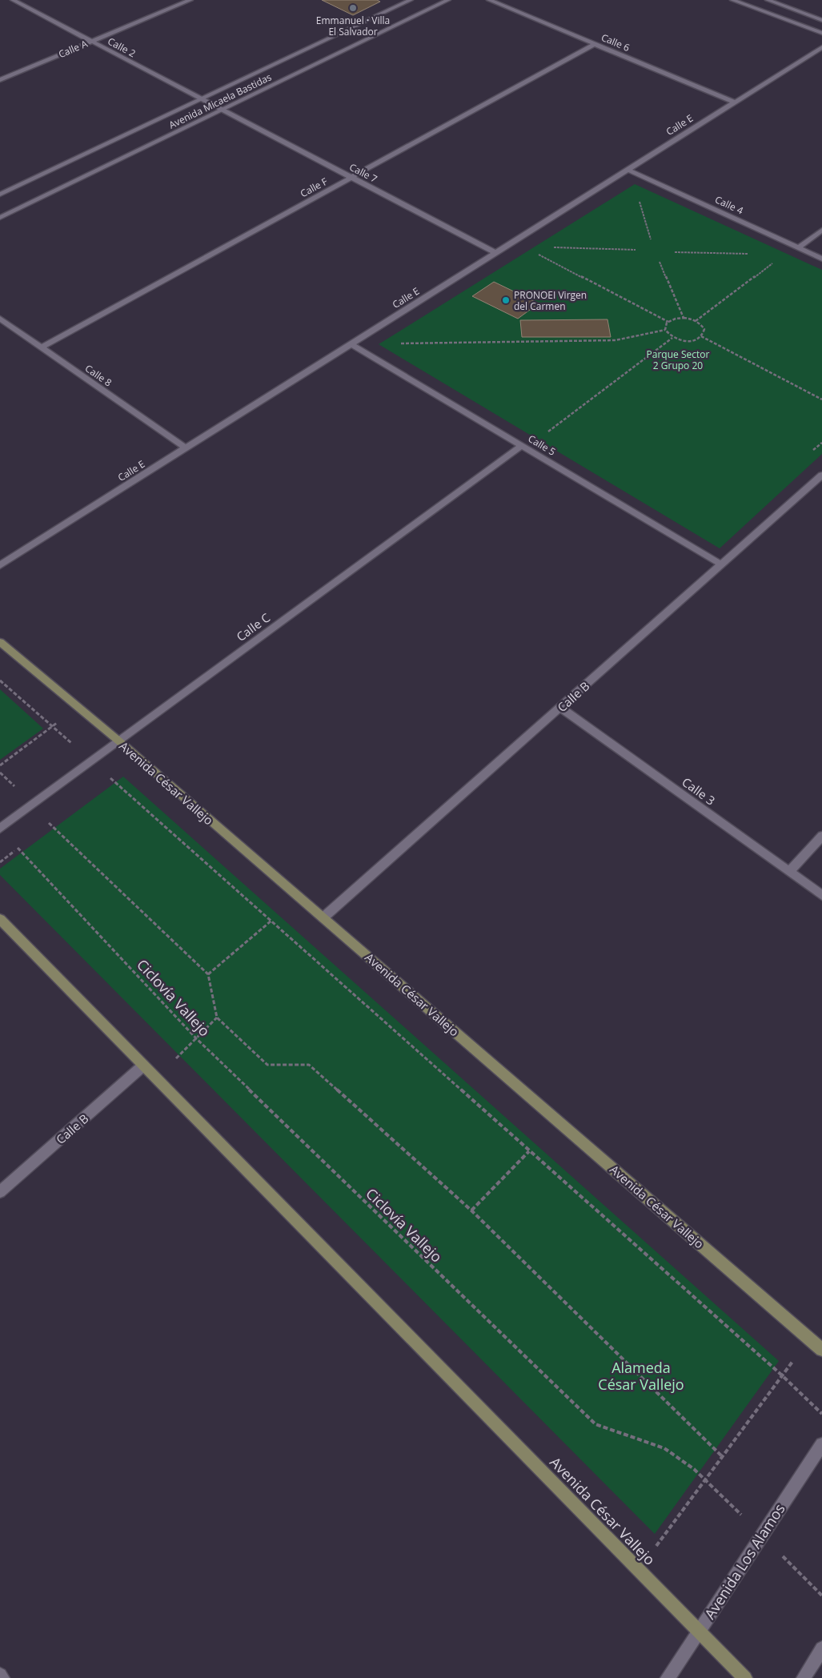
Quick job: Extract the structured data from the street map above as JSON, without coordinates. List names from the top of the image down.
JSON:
{
  "streets": {
    "main road": ["Avenida César Vallejo"],
    "street": [
      "Calle 6",
      "Calle 2",
      "Calle A",
      "Avenida Micaela Bastidas",
      "Calle E",
      "Calle 7",
      "Calle F",
      "Calle 4",
      "Calle 8",
      "Calle 5",
      "Calle C",
      "Calle B",
      "Calle 3",
      "Avenida Los Alamos"
    ],
    "path": ["Ciclovía Vallejo"]
  },
  "crossings": [
    ["Calle 6", "Calle E"],
    ["Calle 6", "Calle F"],
    ["Calle 2", "Calle A"],
    ["Calle 2", "Avenida Micaela Bastidas"],
    ["Calle 2", "Calle 7"],
    ["Avenida Micaela Bastidas", "Calle 7"],
    ["Calle E", "Calle 7"],
    ["Calle E", "Calle 4"],
    ["Calle E", "Calle 8"],
    ["Calle E", "Calle 5"],
    ["Calle 7", "Calle F"],
    ["Calle F", "Calle 8"],
    ["Calle 5", "Calle C"],
    ["Calle 5", "Calle B"],
    ["Calle C", "Avenida César Vallejo"],
    ["Calle B", "Avenida César Vallejo"],
    ["Calle B", "Calle 3"],
    ["Avenida César Vallejo", "Avenida Los Alamos"],
    ["Ciclovía Vallejo", "Avenida Los Alamos"]
  ],
  "parks": ["Parque Sector 2 Grupo 20", "Alameda César Vallejo"],
  "places": ["Emmanuel · Villa El Salvador", "PRONOEI Virgen del Carmen"]
}
